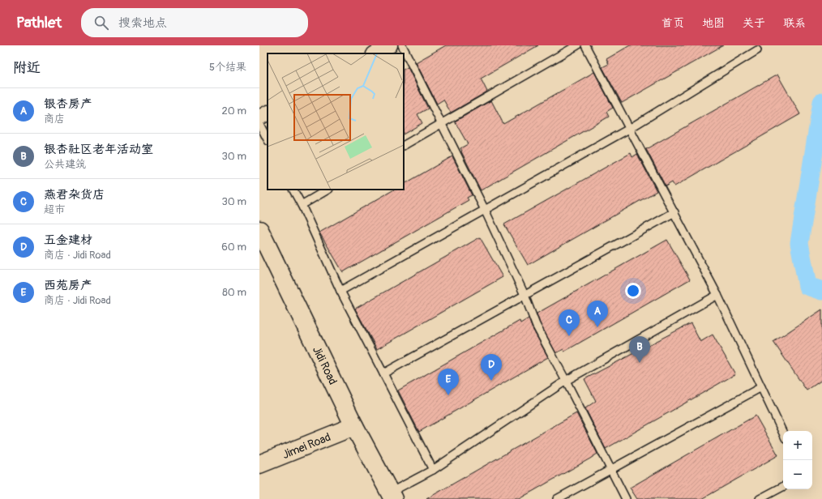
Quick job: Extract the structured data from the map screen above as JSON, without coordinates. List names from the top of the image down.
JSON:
{
  "streets": {
    "main road": ["Jidi Road", "Jimei Road"]
  },
  "crossings": [
    ["Jidi Road", "Jimei Road"]
  ],
  "page": {
    "header": "Pathlet",
    "search": "搜索地点",
    "nav": [
      "首页",
      "地图",
      "关于",
      "联系"
    ],
    "heading": ["附近", "5个结果"],
    "list": [
      {
        "mark": "A",
        "name": "银杏房产",
        "note": "商店",
        "value": "20 m"
      },
      {
        "mark": "B",
        "name": "银杏社区老年活动室",
        "note": "公共建筑",
        "value": "30 m"
      },
      {
        "mark": "C",
        "name": "燕君杂货店",
        "note": "超市",
        "value": "30 m"
      },
      {
        "mark": "D",
        "name": "五金建材",
        "note": "商店 · Jidi Road",
        "value": "60 m"
      },
      {
        "mark": "E",
        "name": "西苑房产",
        "note": "商店 · Jidi Road",
        "value": "80 m"
      }
    ],
    "pins": [
      "A",
      "C",
      "B",
      "D",
      "E"
    ],
    "map_buttons": ["+", "−"]
  }
}
